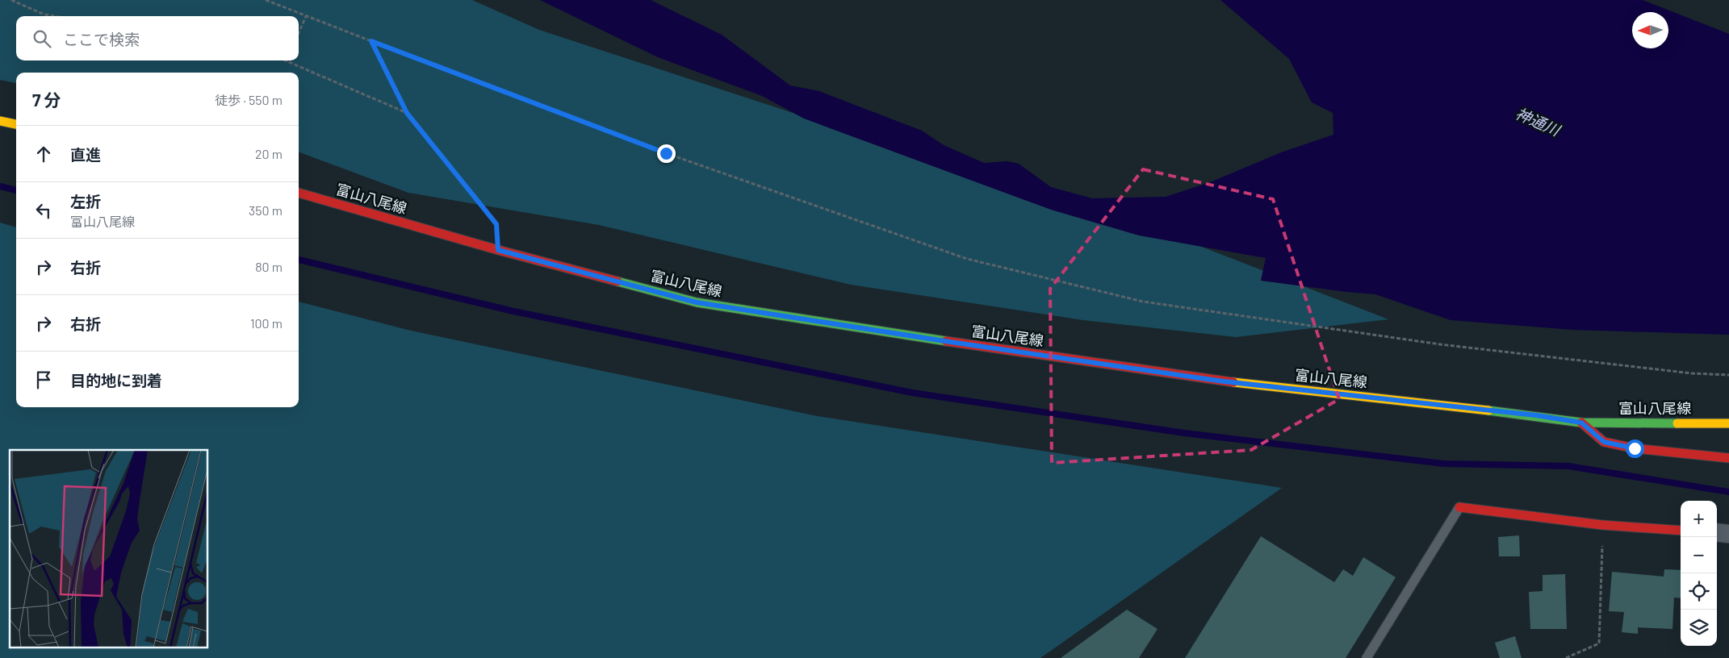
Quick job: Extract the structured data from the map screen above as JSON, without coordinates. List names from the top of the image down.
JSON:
{
  "streets": {
    "main road": ["富山八尾線"]
  },
  "water": ["神通川"],
  "north": "left",
  "page": {
    "search": "ここで検索",
    "heading": ["7 分", "徒歩 · 550 m"],
    "list": [
      ["直進", "20 m"],
      ["左折", "富山八尾線", "350 m"],
      ["右折", "80 m"],
      ["右折", "100 m"],
      "目的地に到着"
    ],
    "map_buttons": ["+", "−"]
  }
}
